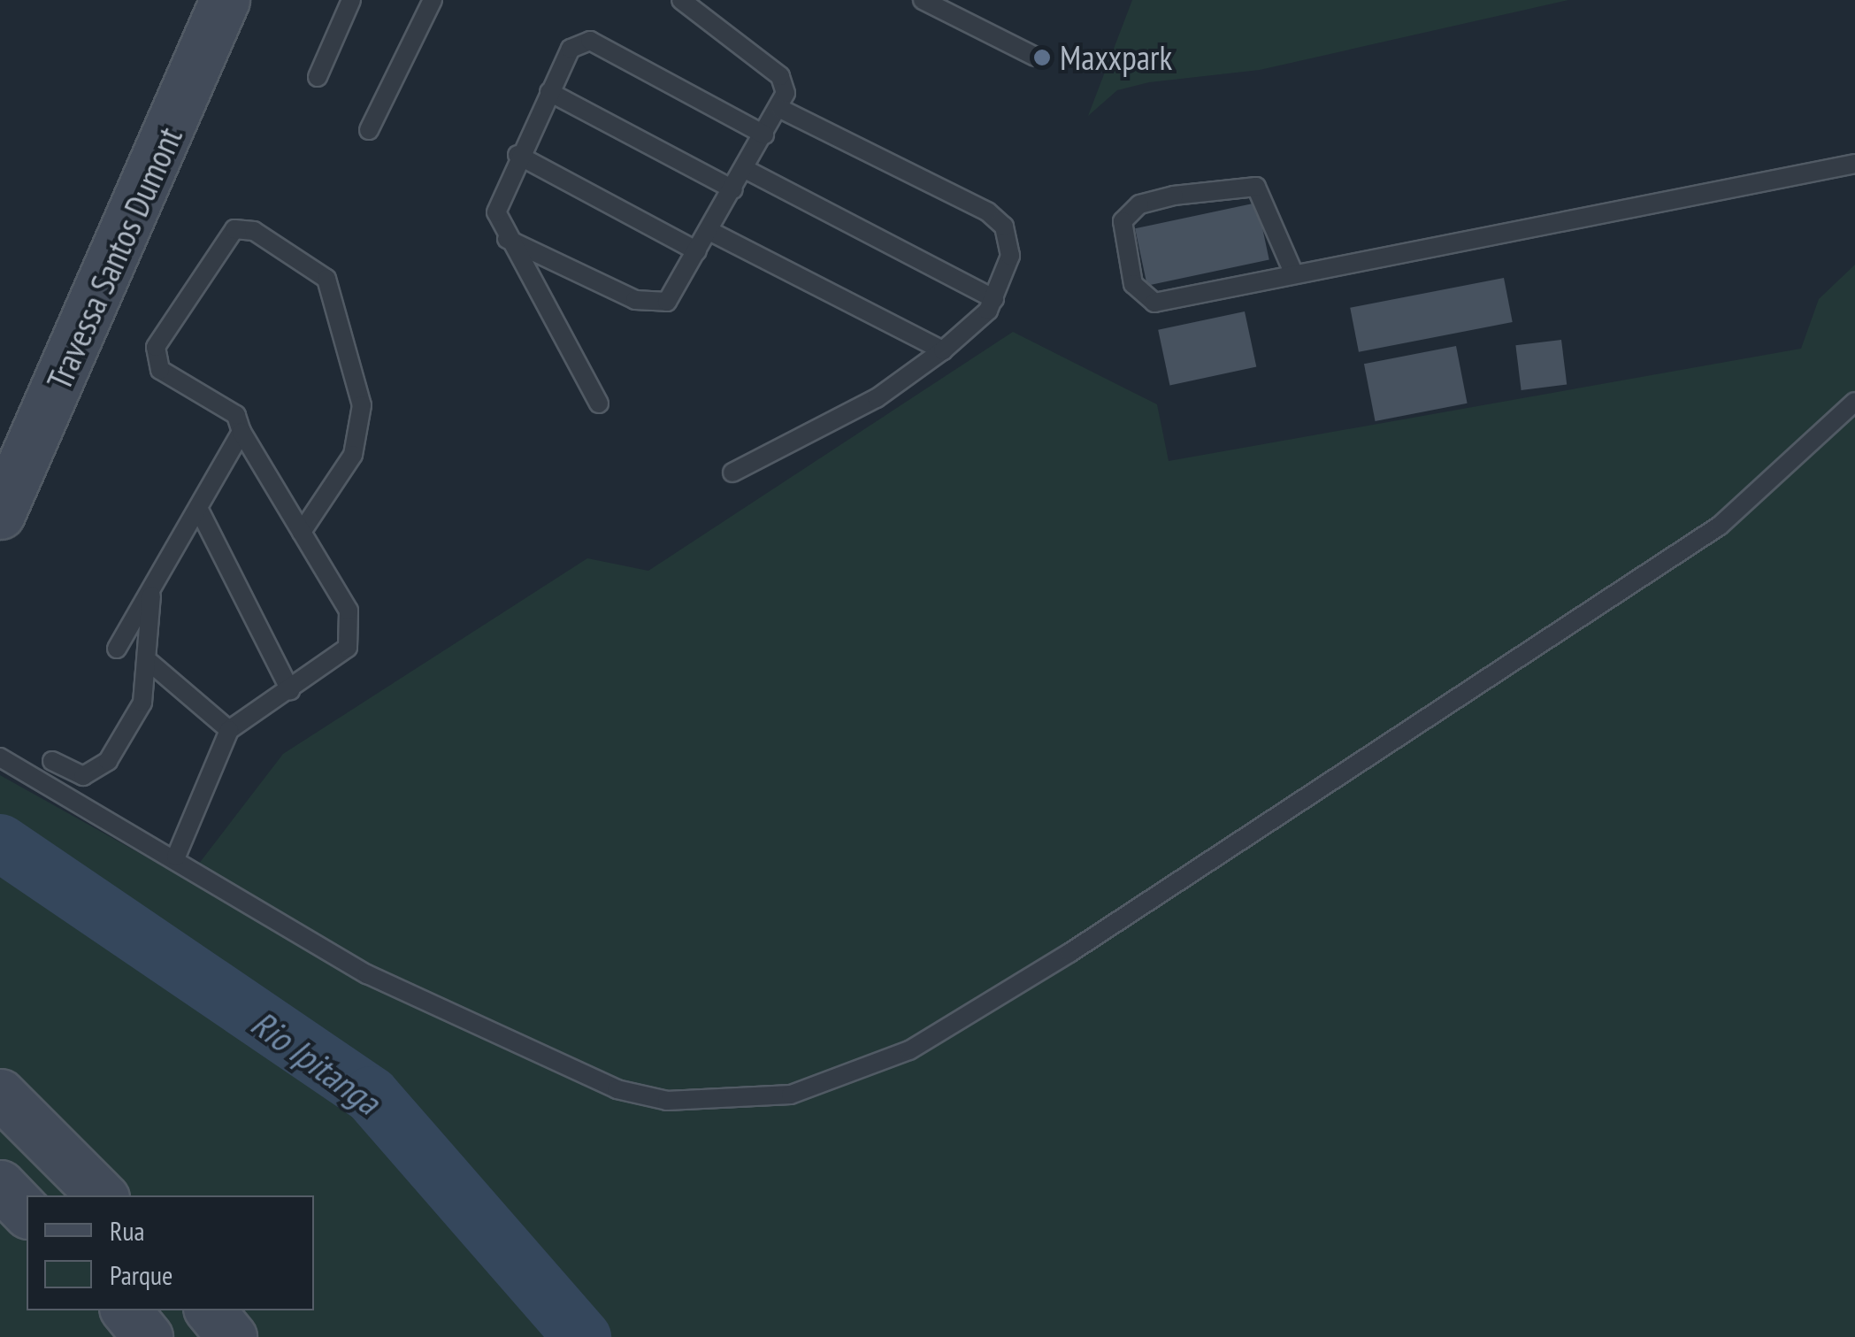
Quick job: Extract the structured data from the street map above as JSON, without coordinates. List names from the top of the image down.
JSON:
{
  "streets": {
    "main road": ["Travessa Santos Dumont"]
  },
  "water": ["Rio Ipitanga"],
  "places": ["Maxxpark"],
  "legend": ["Rua", "Parque"]
}
